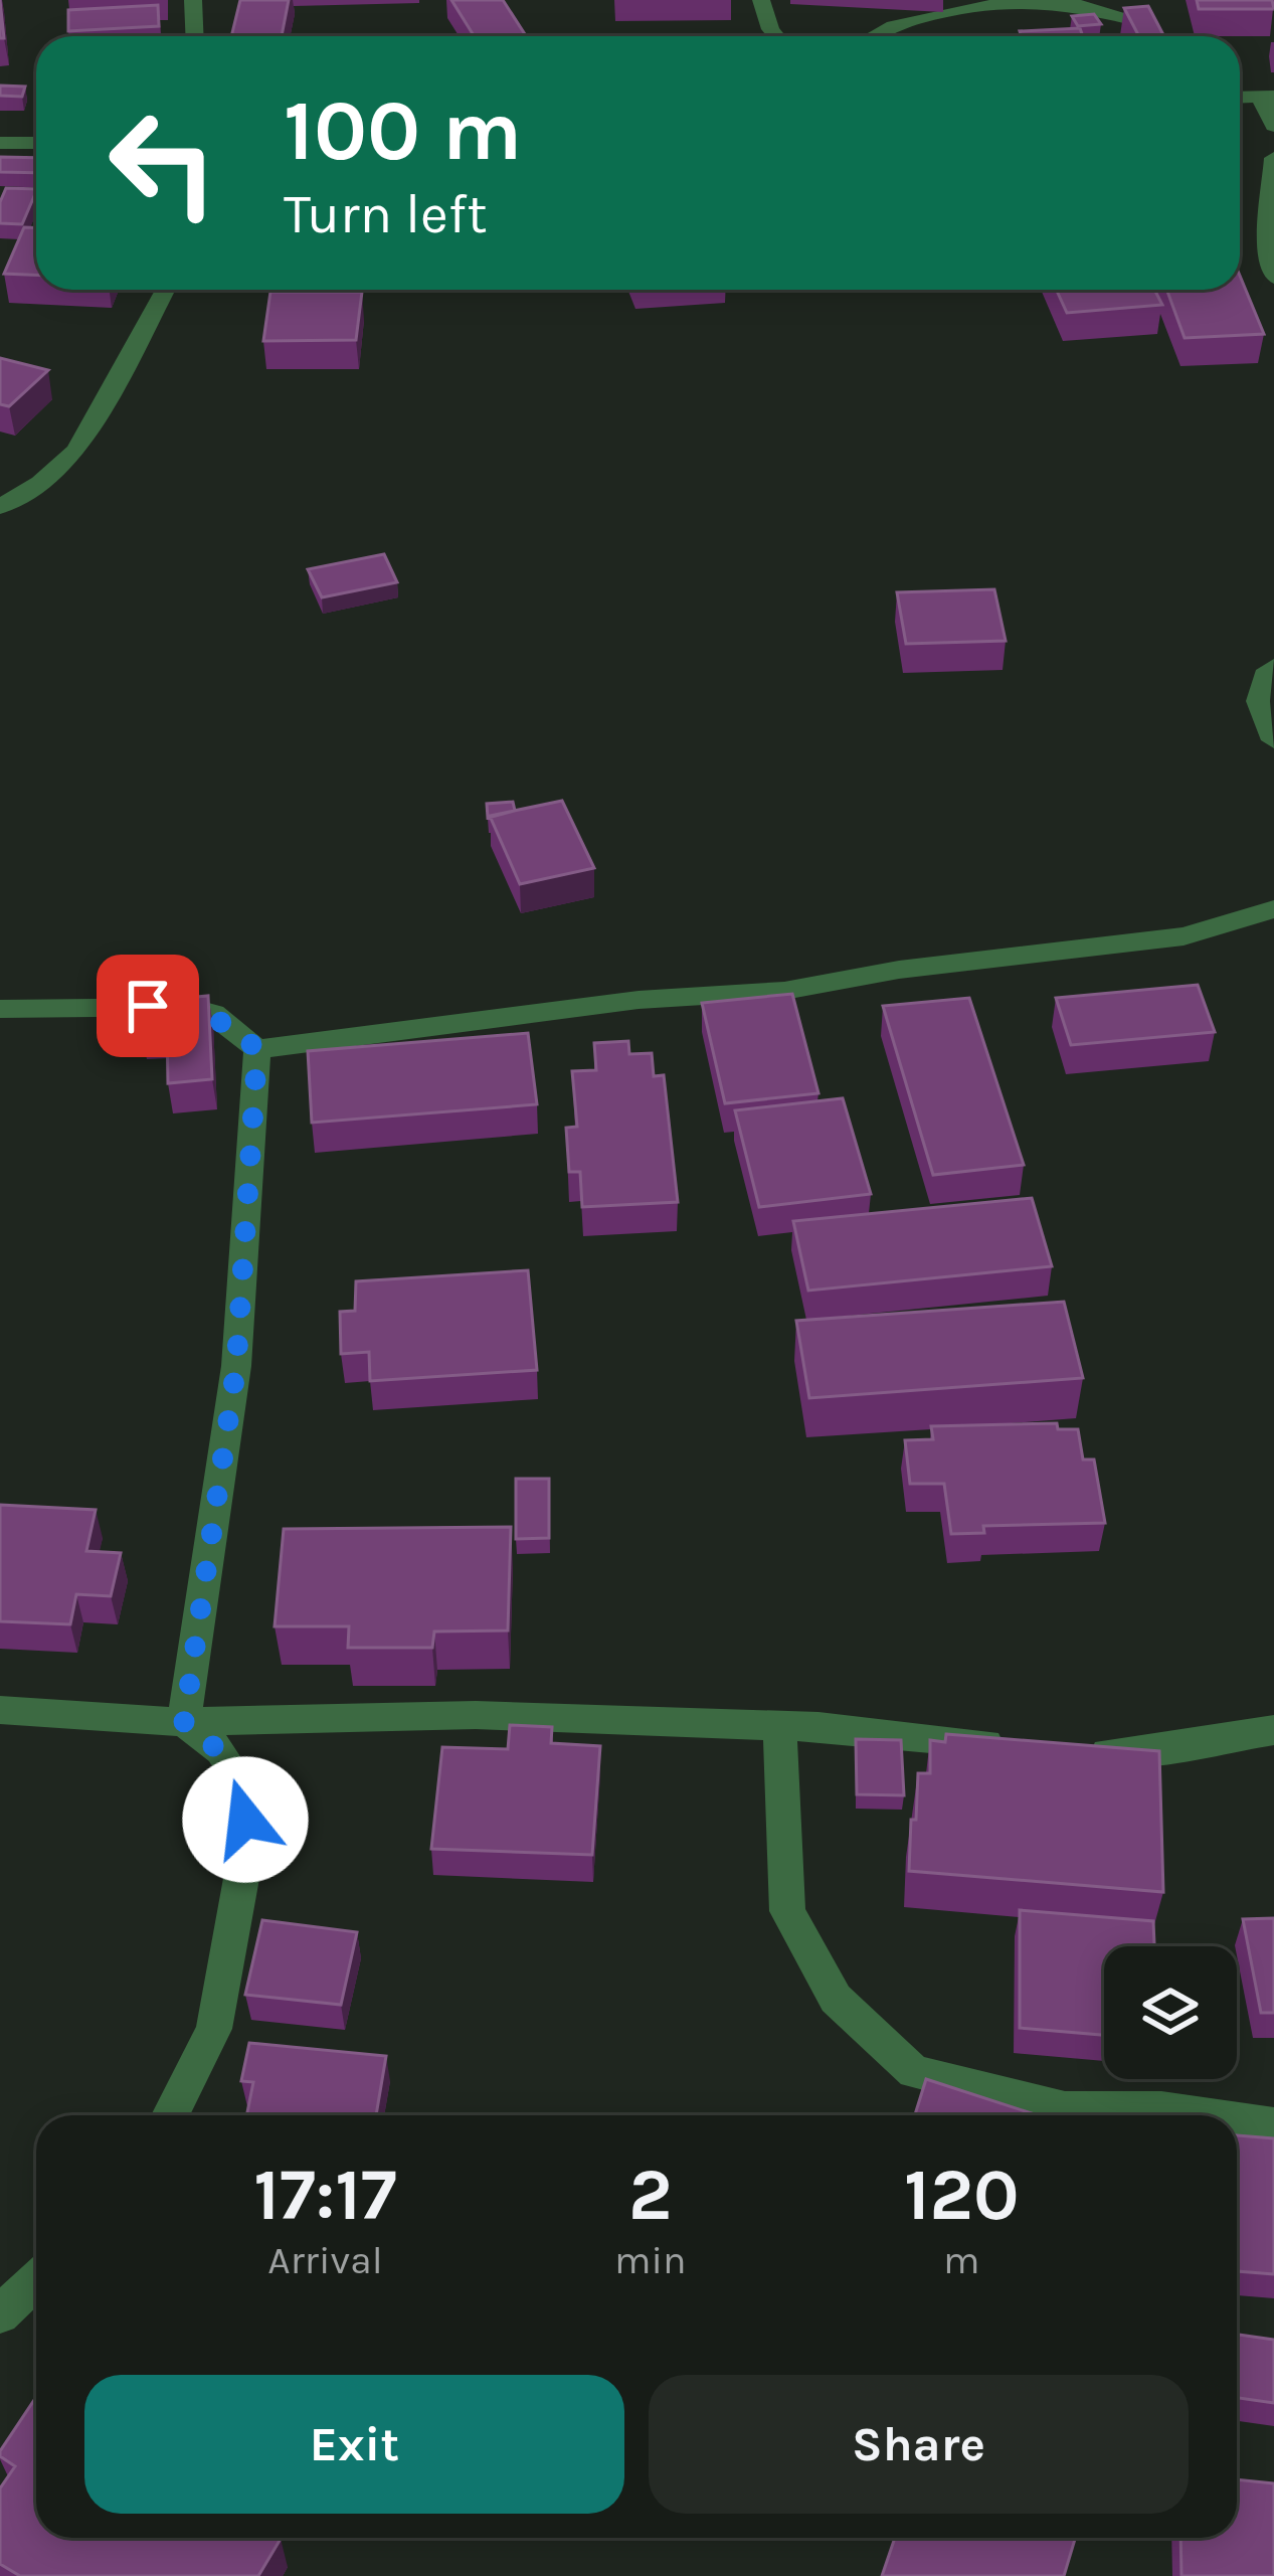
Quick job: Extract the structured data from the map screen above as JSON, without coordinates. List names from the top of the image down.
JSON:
{
  "page": {
    "turn": ["100 m", "Turn left"],
    "eta": [
      "17:17",
      "Arrival",
      "2",
      "min",
      "120",
      "m"
    ],
    "buttons": ["Exit", "Share"]
  }
}
